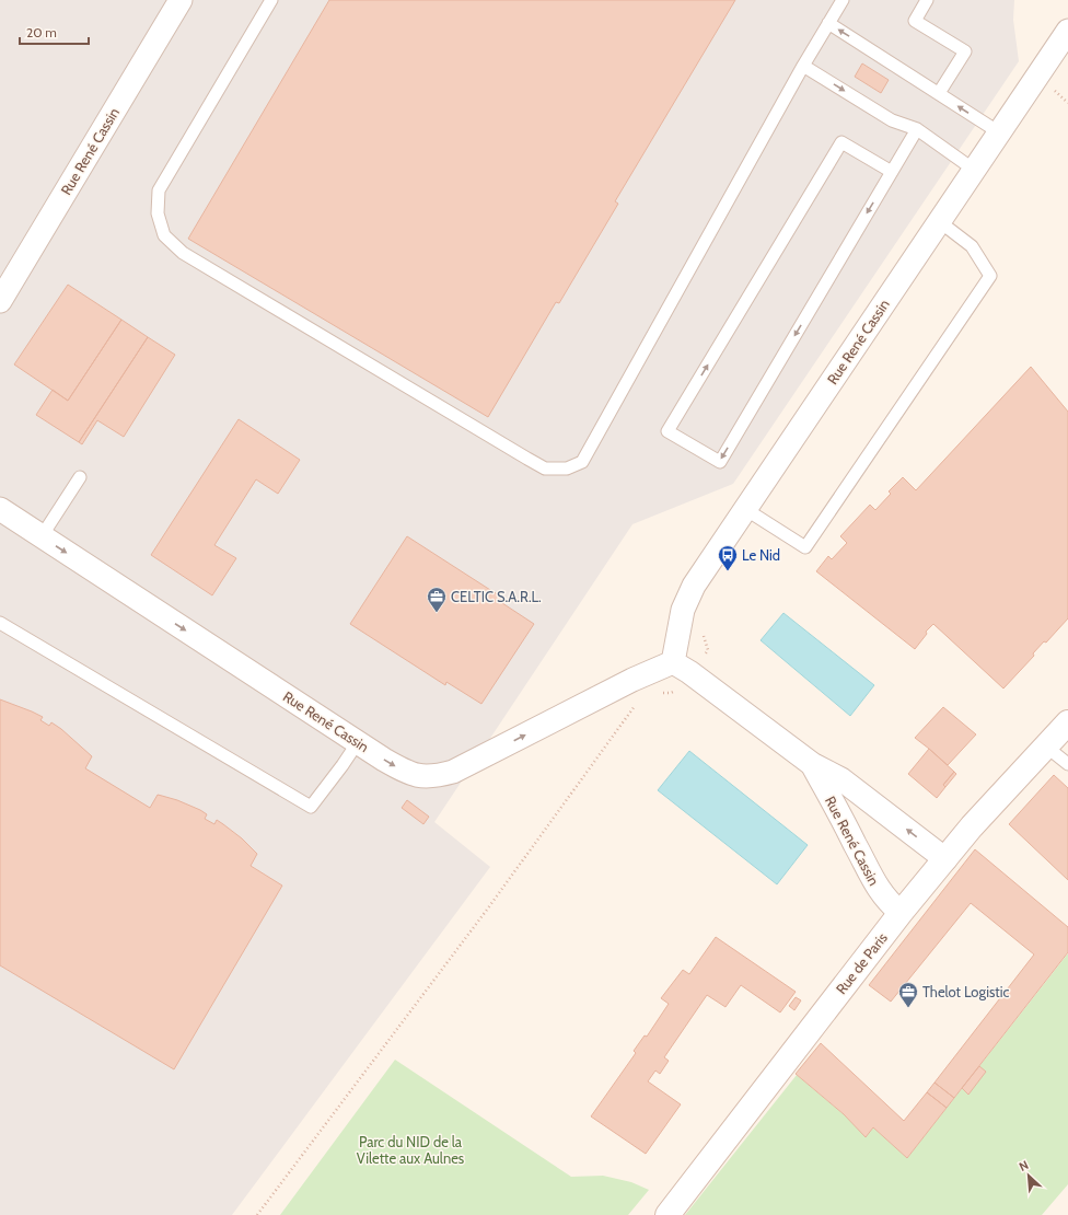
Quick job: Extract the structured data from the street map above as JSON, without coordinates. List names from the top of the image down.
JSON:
{
  "streets": {
    "street": ["Rue René Cassin", "Rue de Paris"]
  },
  "crossings": [
    ["Rue René Cassin", "Rue de Paris"]
  ],
  "parks": ["Parc du NID de la Vilette aux Aulnes"],
  "places": {
    "bus stop": ["Le Nid"],
    "office": ["CELTIC S.A.R.L.", "Thelot Logistic"]
  },
  "scale_bar": "20 m",
  "north": "top left"
}
